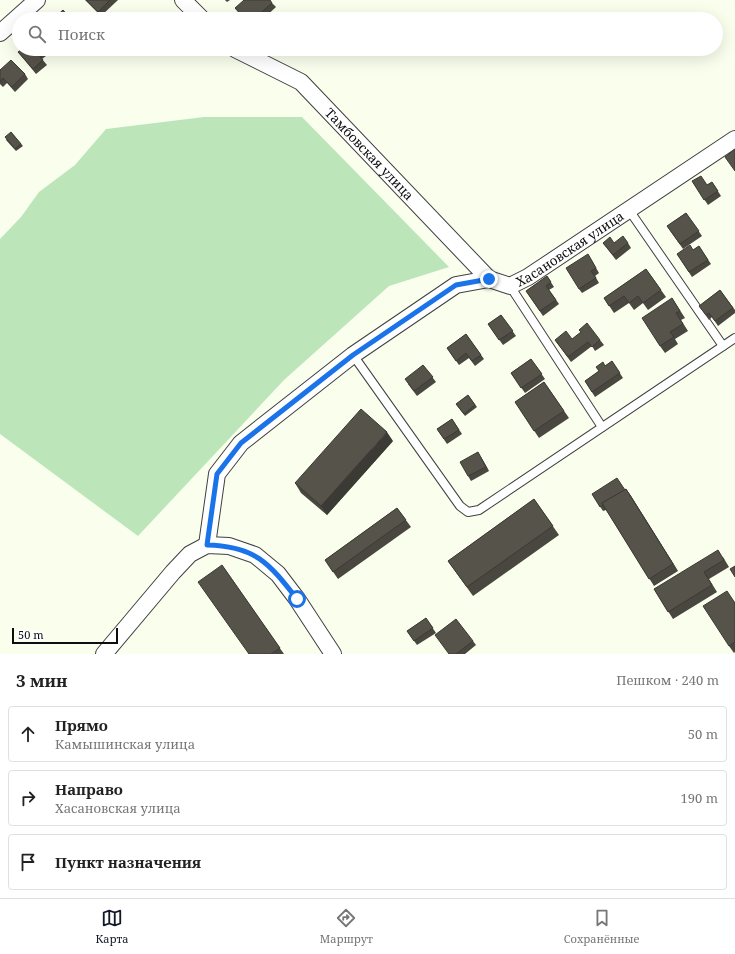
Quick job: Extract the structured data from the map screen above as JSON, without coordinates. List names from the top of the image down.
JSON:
{
  "streets": {
    "street": ["Тамбовская улица", "Хасановская улица"]
  },
  "crossings": [
    ["Тамбовская улица", "Хасановская улица"]
  ],
  "scale_bar": "50 m",
  "page": {
    "search": "Поиск",
    "scale": "50 m",
    "heading": ["3 мин", "Пешком · 240 m"],
    "list": [
      ["Прямо", "Камышинская улица", "50 m"],
      ["Направо", "Хасановская улица", "190 m"],
      "Пункт назначения"
    ],
    "nav": ["Карта", "Маршрут", "Сохранённые"]
  }
}
